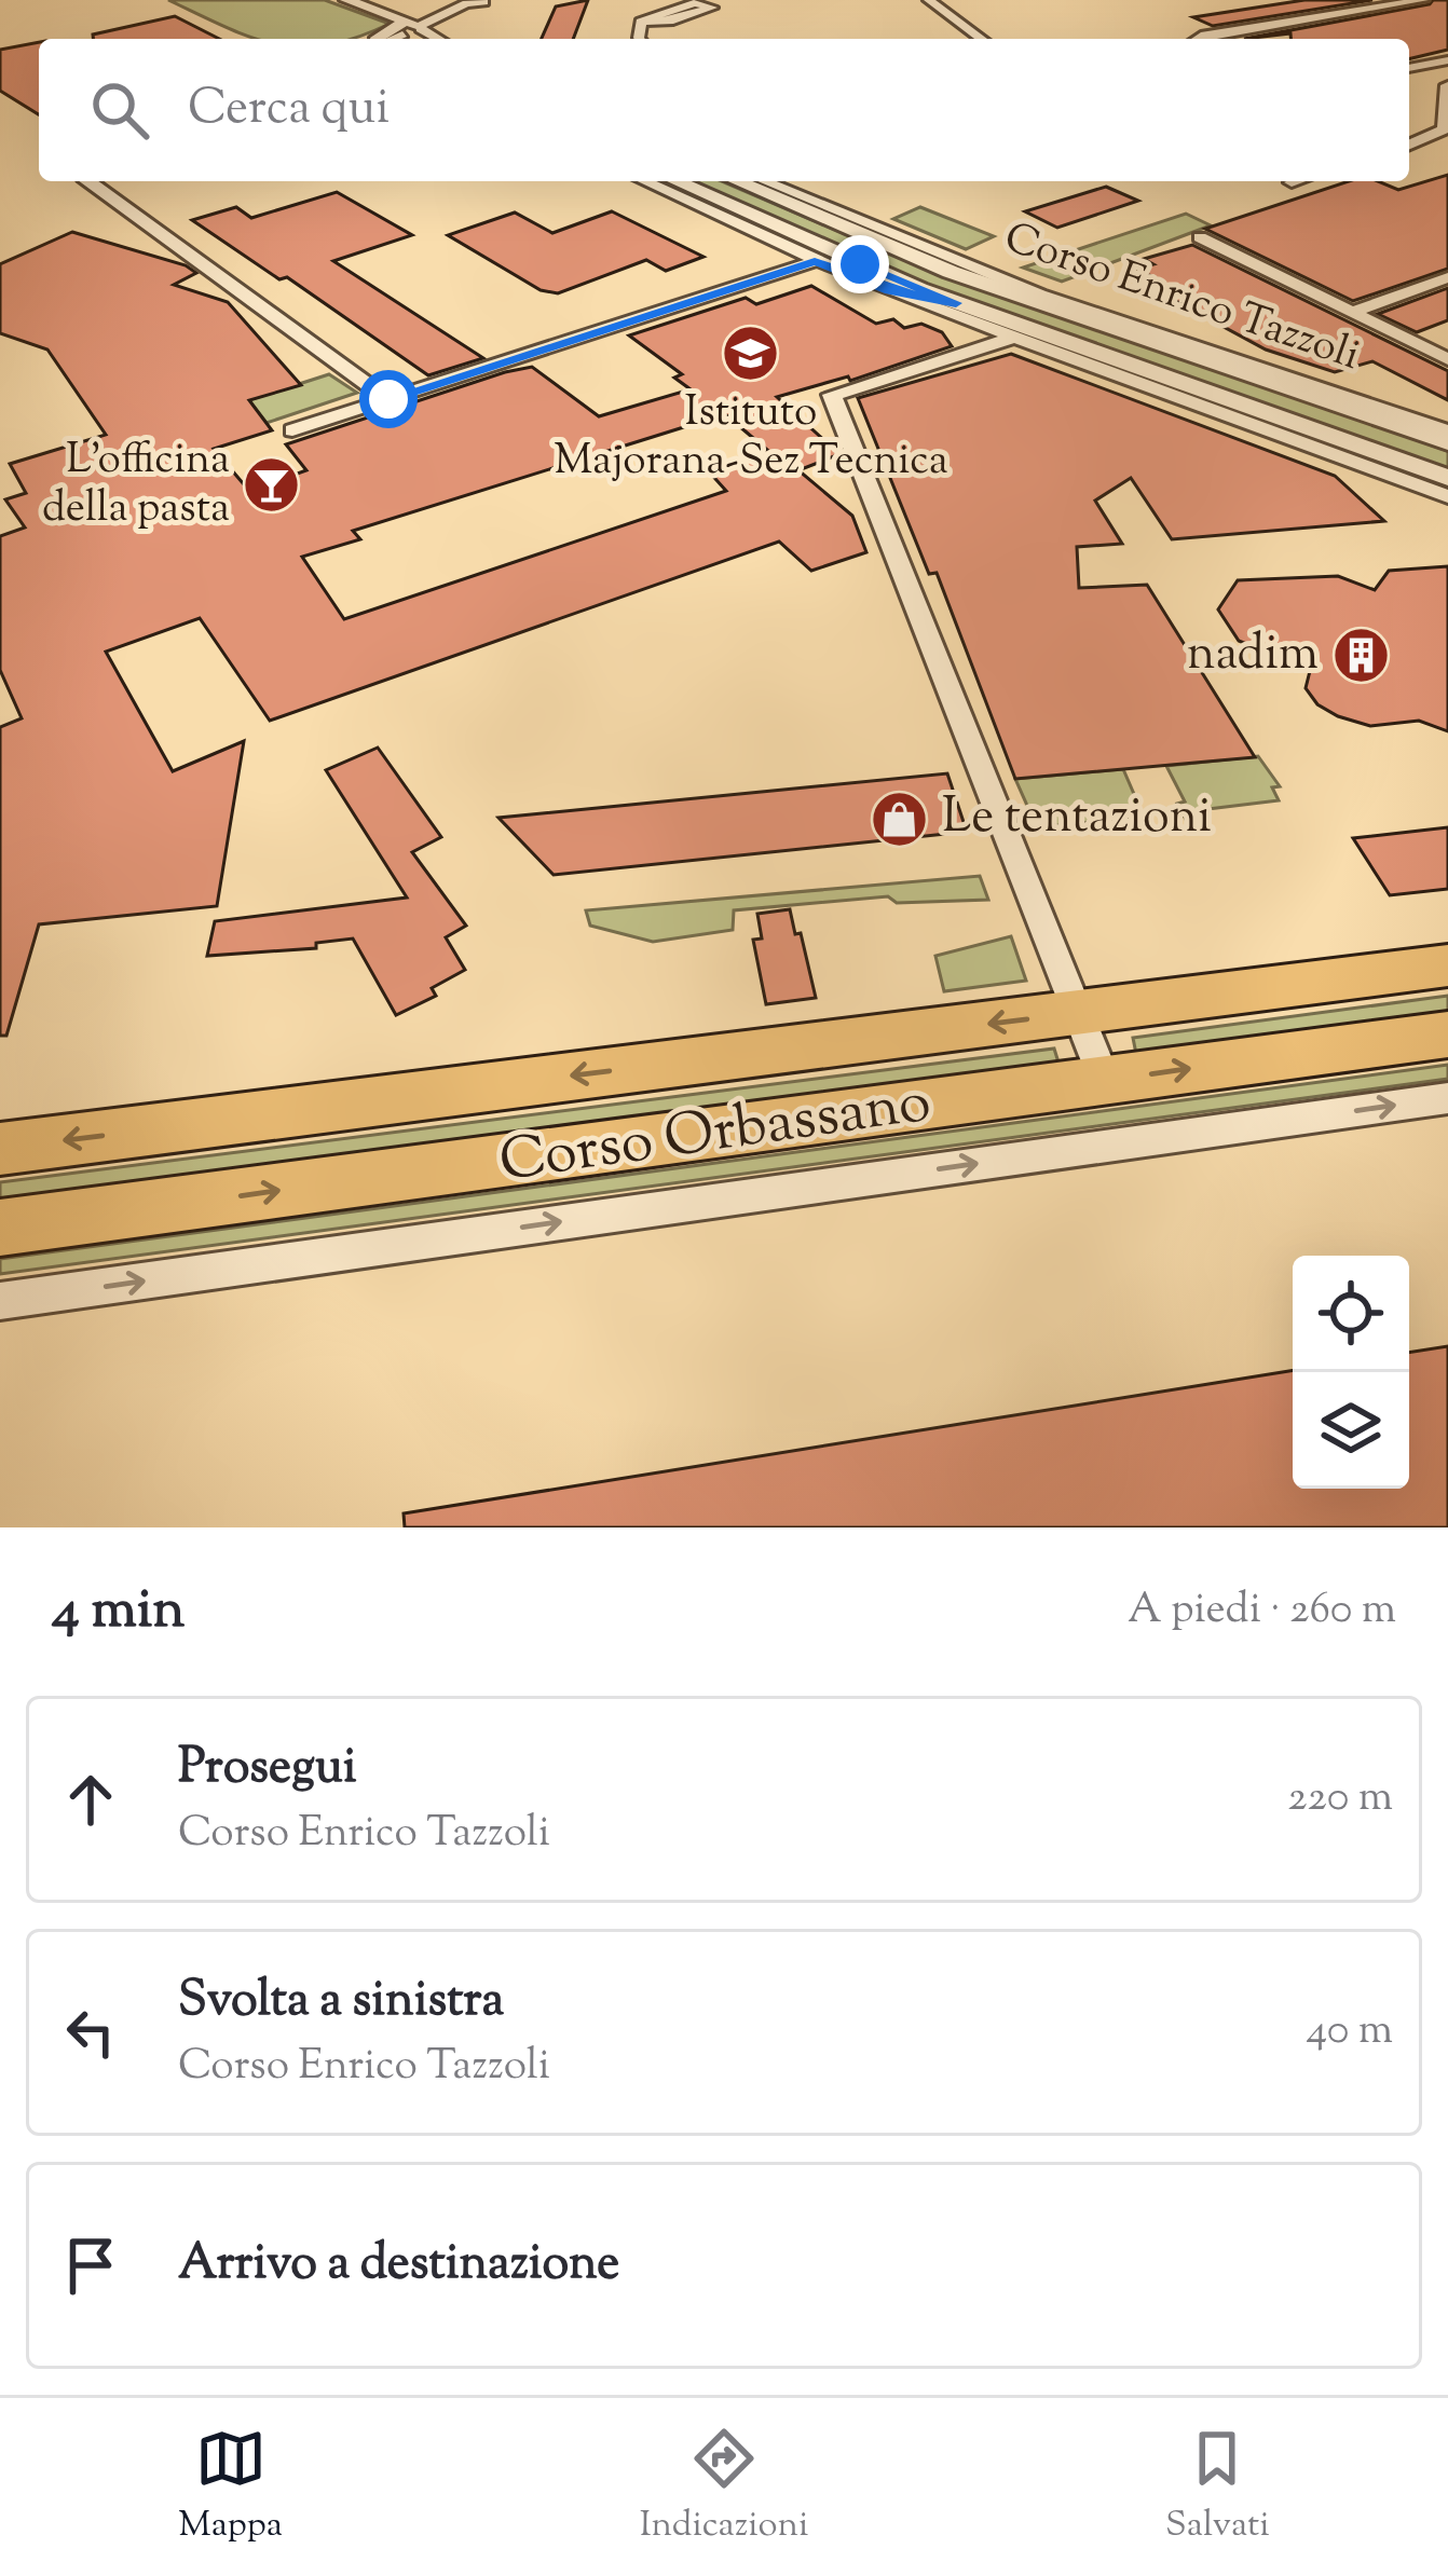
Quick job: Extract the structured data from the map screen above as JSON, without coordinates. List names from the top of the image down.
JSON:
{
  "streets": {
    "main road": ["Corso Orbassano"],
    "street": ["Corso Enrico Tazzoli"]
  },
  "crossings": [
    ["Corso Enrico Tazzoli", "Corso Orbassano"]
  ],
  "places": {
    "school or university": ["Istituto Majorana-Sez Tecnica"],
    "bar": ["L'officina della pasta"],
    "building": ["nadim"],
    "shop": ["Le tentazioni"]
  },
  "page": {
    "search": "Cerca qui",
    "heading": ["4 min", "A piedi · 260 m"],
    "list": [
      ["Prosegui", "Corso Enrico Tazzoli", "220 m"],
      ["Svolta a sinistra", "Corso Enrico Tazzoli", "40 m"],
      "Arrivo a destinazione"
    ],
    "nav": ["Mappa", "Indicazioni", "Salvati"]
  }
}
